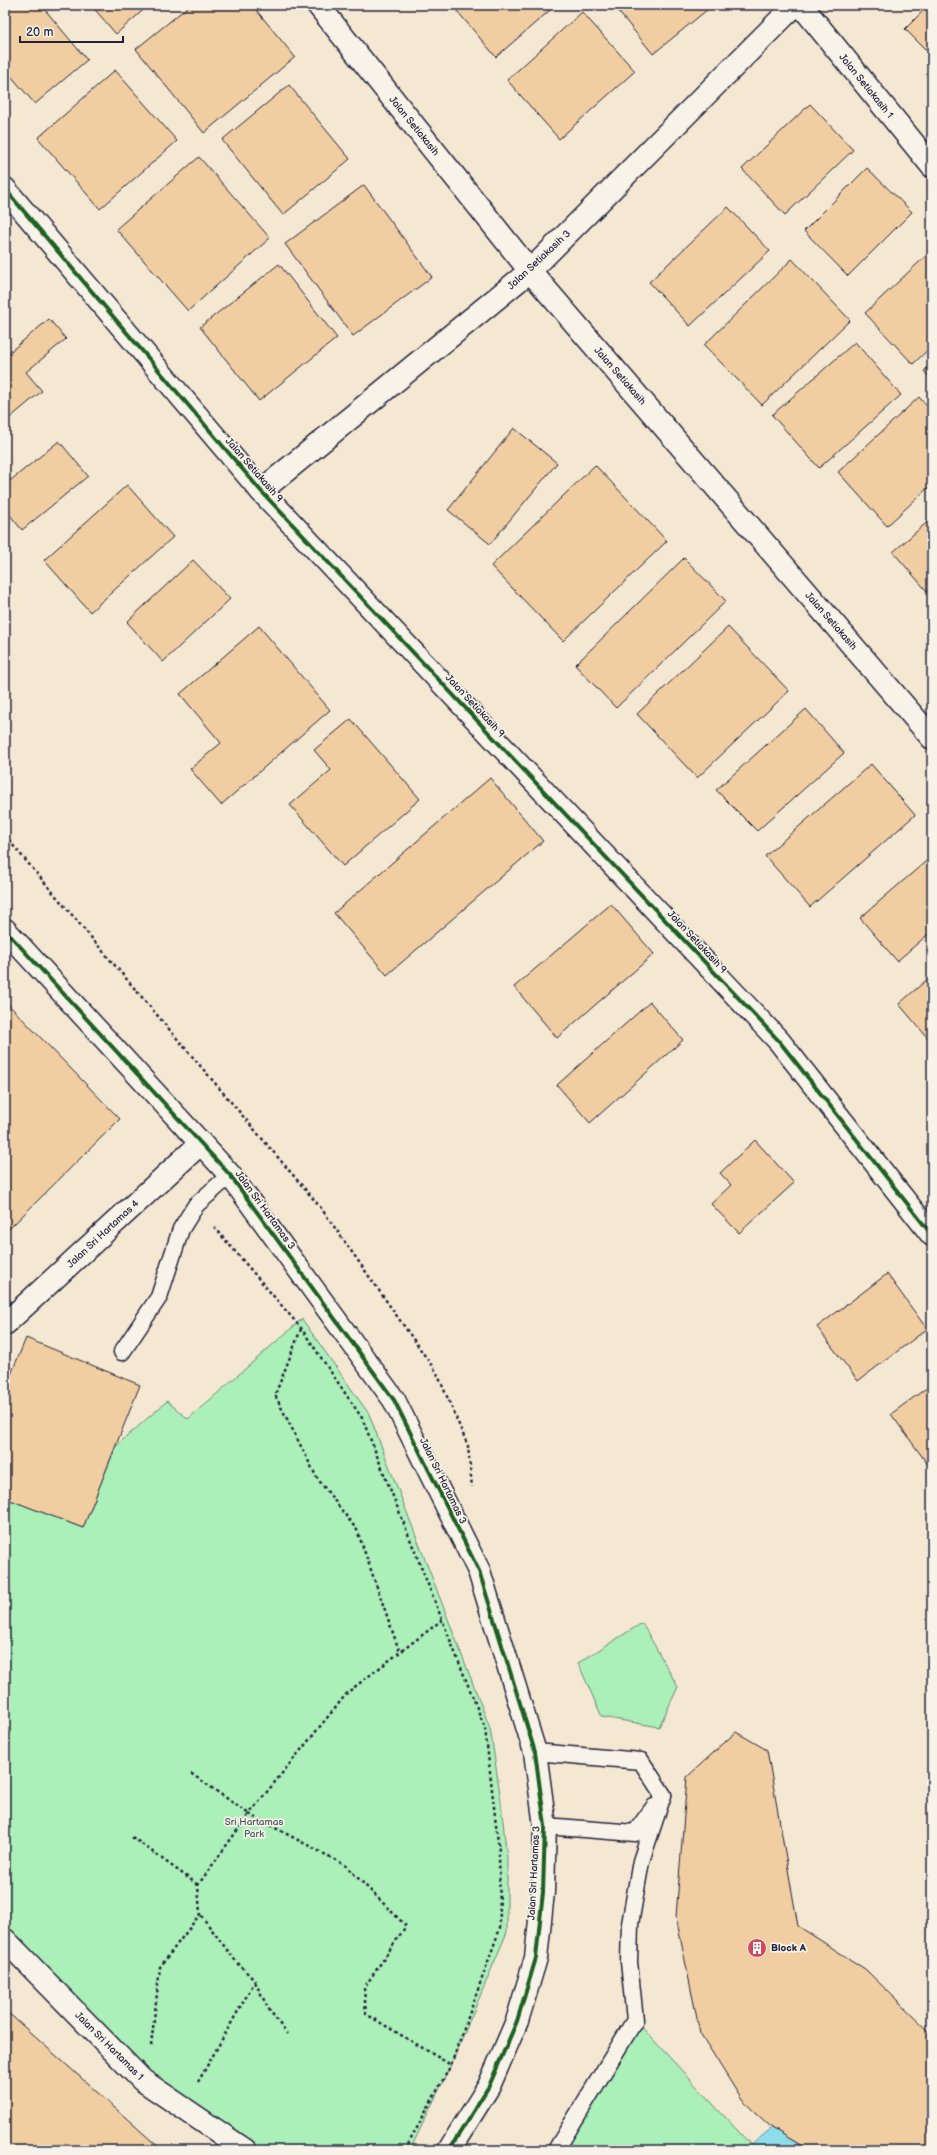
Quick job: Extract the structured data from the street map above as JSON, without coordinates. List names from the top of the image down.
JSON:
{
  "streets": {
    "street": [
      "Jalan Setiakasih 1",
      "Jalan Setiakasih",
      "Jalan Setiakasih 3",
      "Jalan Setiakasih 9",
      "Jalan Sri Hartamas 3",
      "Jalan Sri Hartamas 4",
      "Jalan Sri Hartamas 1"
    ]
  },
  "crossings": [
    ["Jalan Setiakasih", "Jalan Setiakasih 3"],
    ["Jalan Setiakasih 3", "Jalan Setiakasih 9"],
    ["Jalan Sri Hartamas 3", "Jalan Sri Hartamas 4"]
  ],
  "parks": ["Sri Hartamas Park"],
  "places": {
    "building": ["Block A"]
  },
  "scale_bar": "20 m"
}
